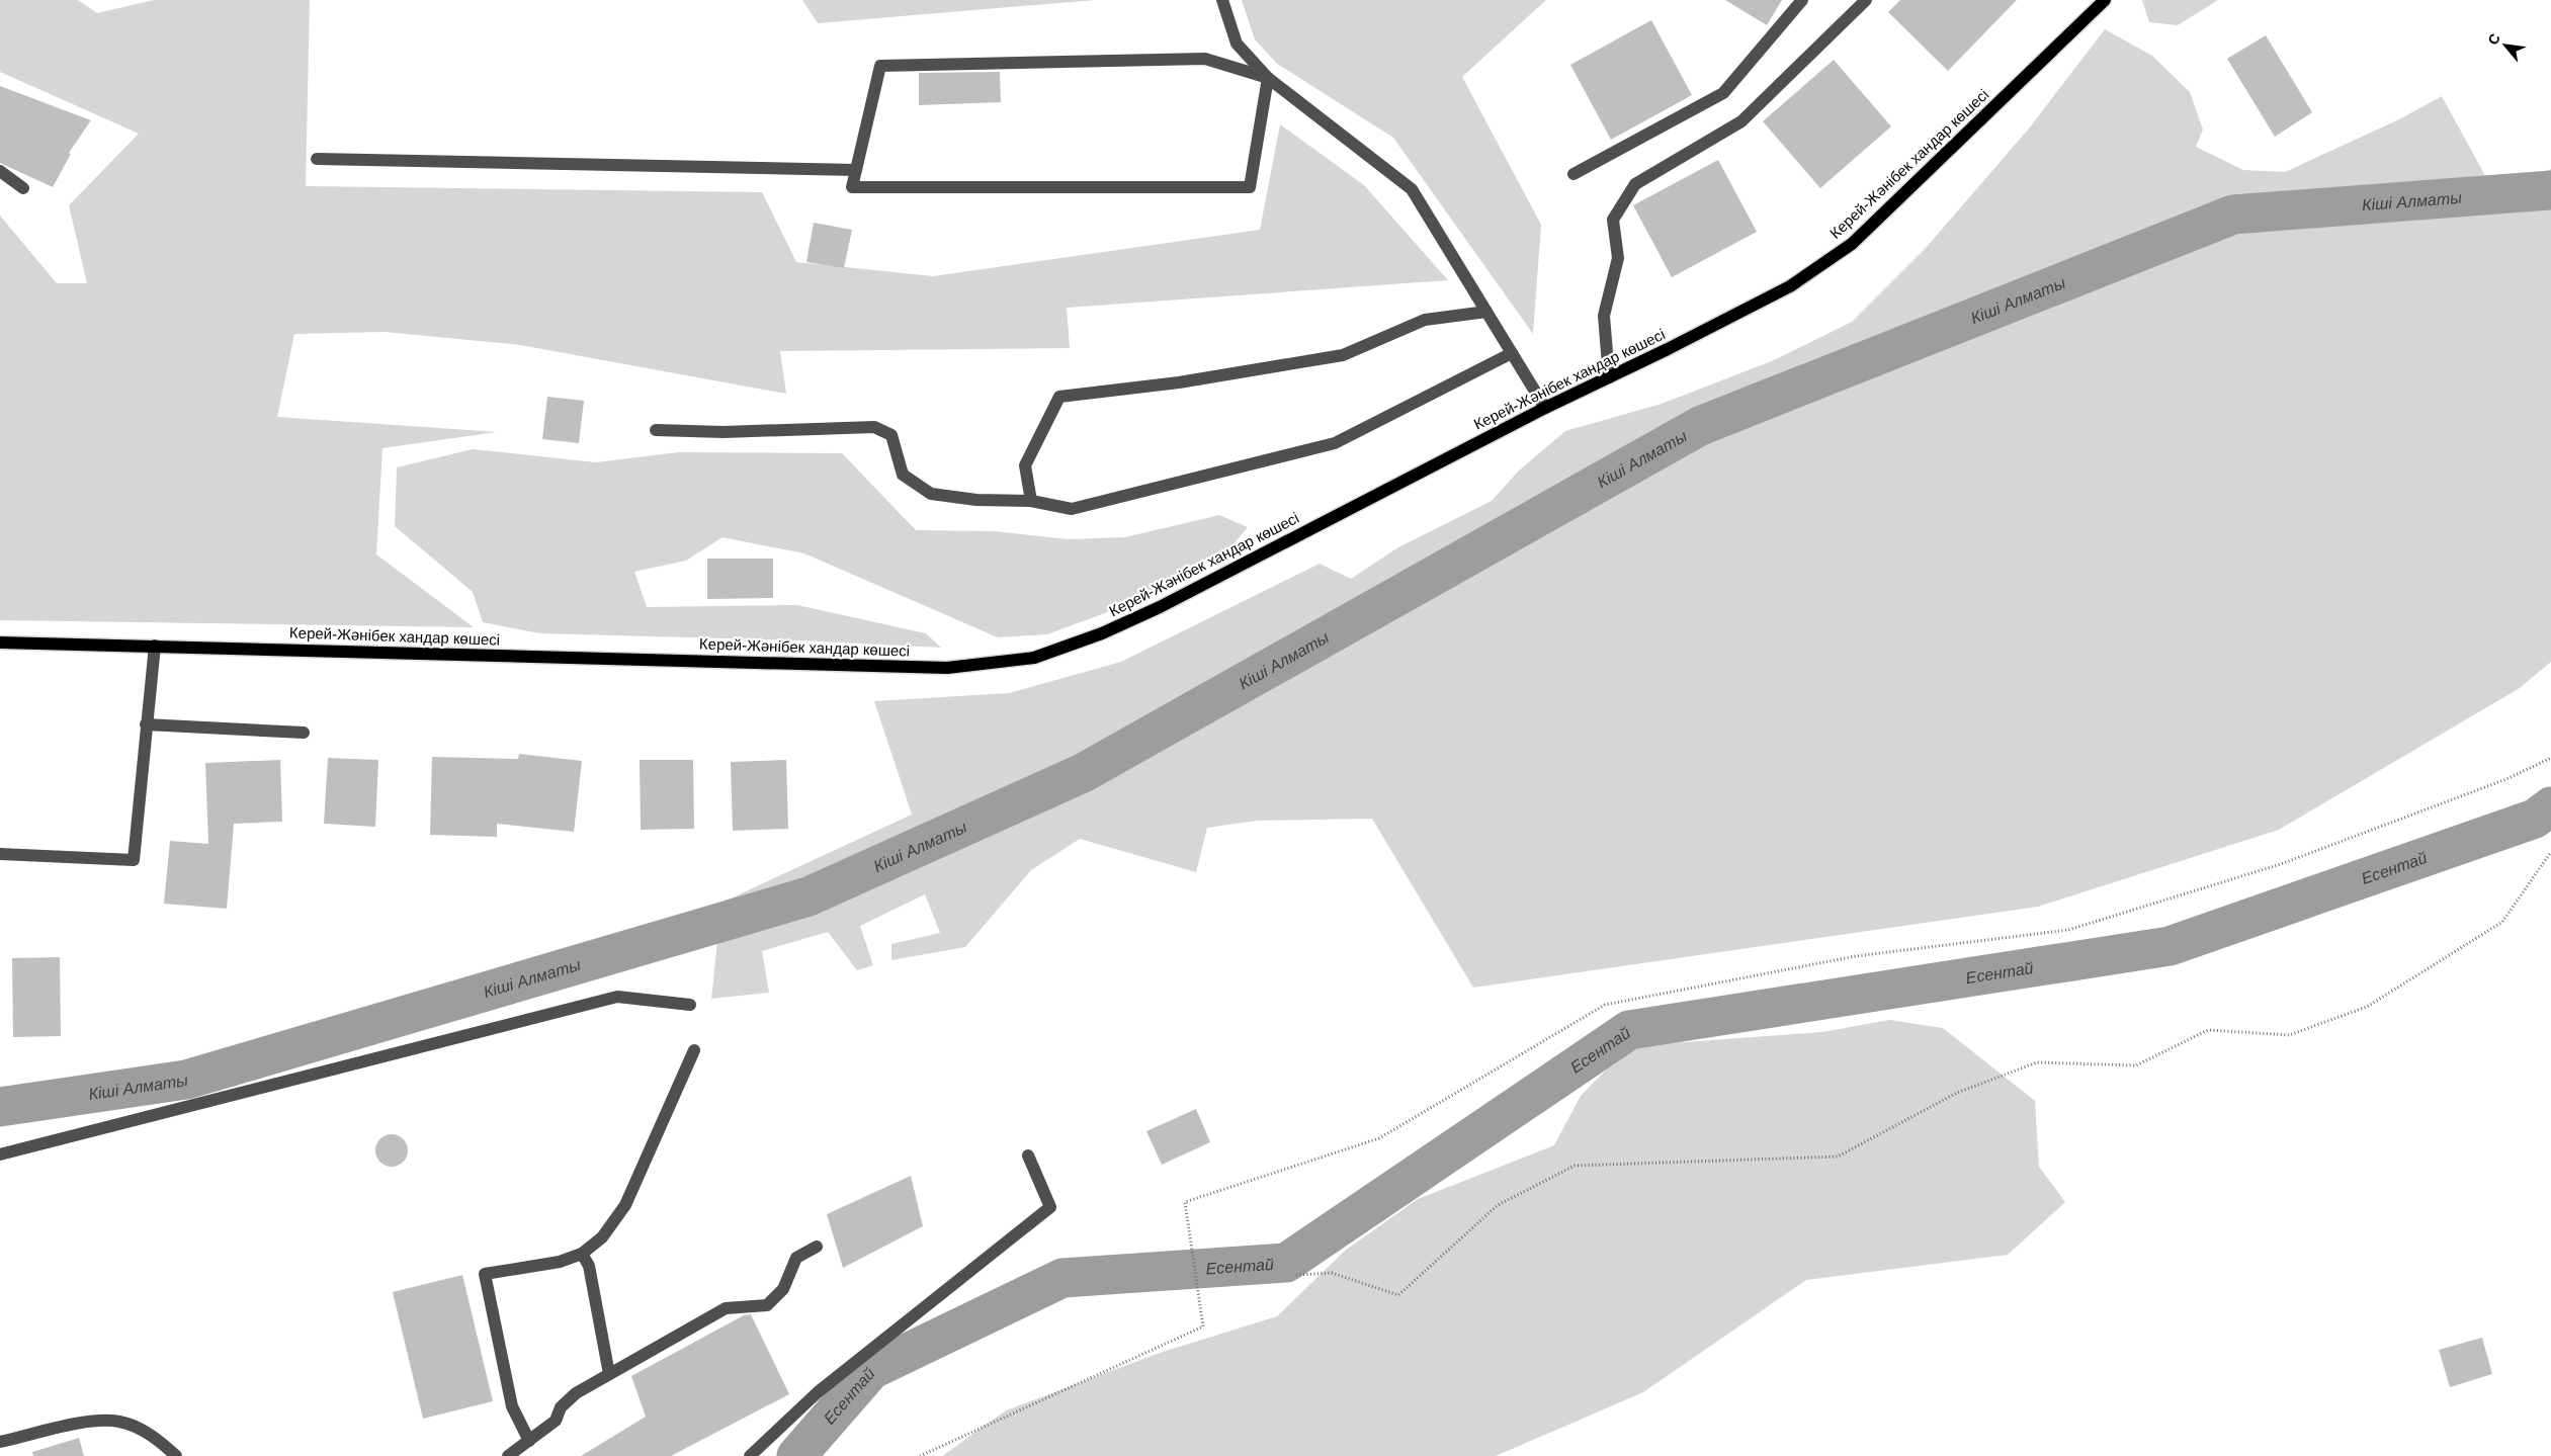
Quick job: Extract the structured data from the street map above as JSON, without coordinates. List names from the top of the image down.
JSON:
{
  "streets": {
    "main road": ["Керей-Жәнібек хандар көшесі"]
  },
  "water": ["Кіші Алматы", "Есентай"],
  "north": "top left"
}
